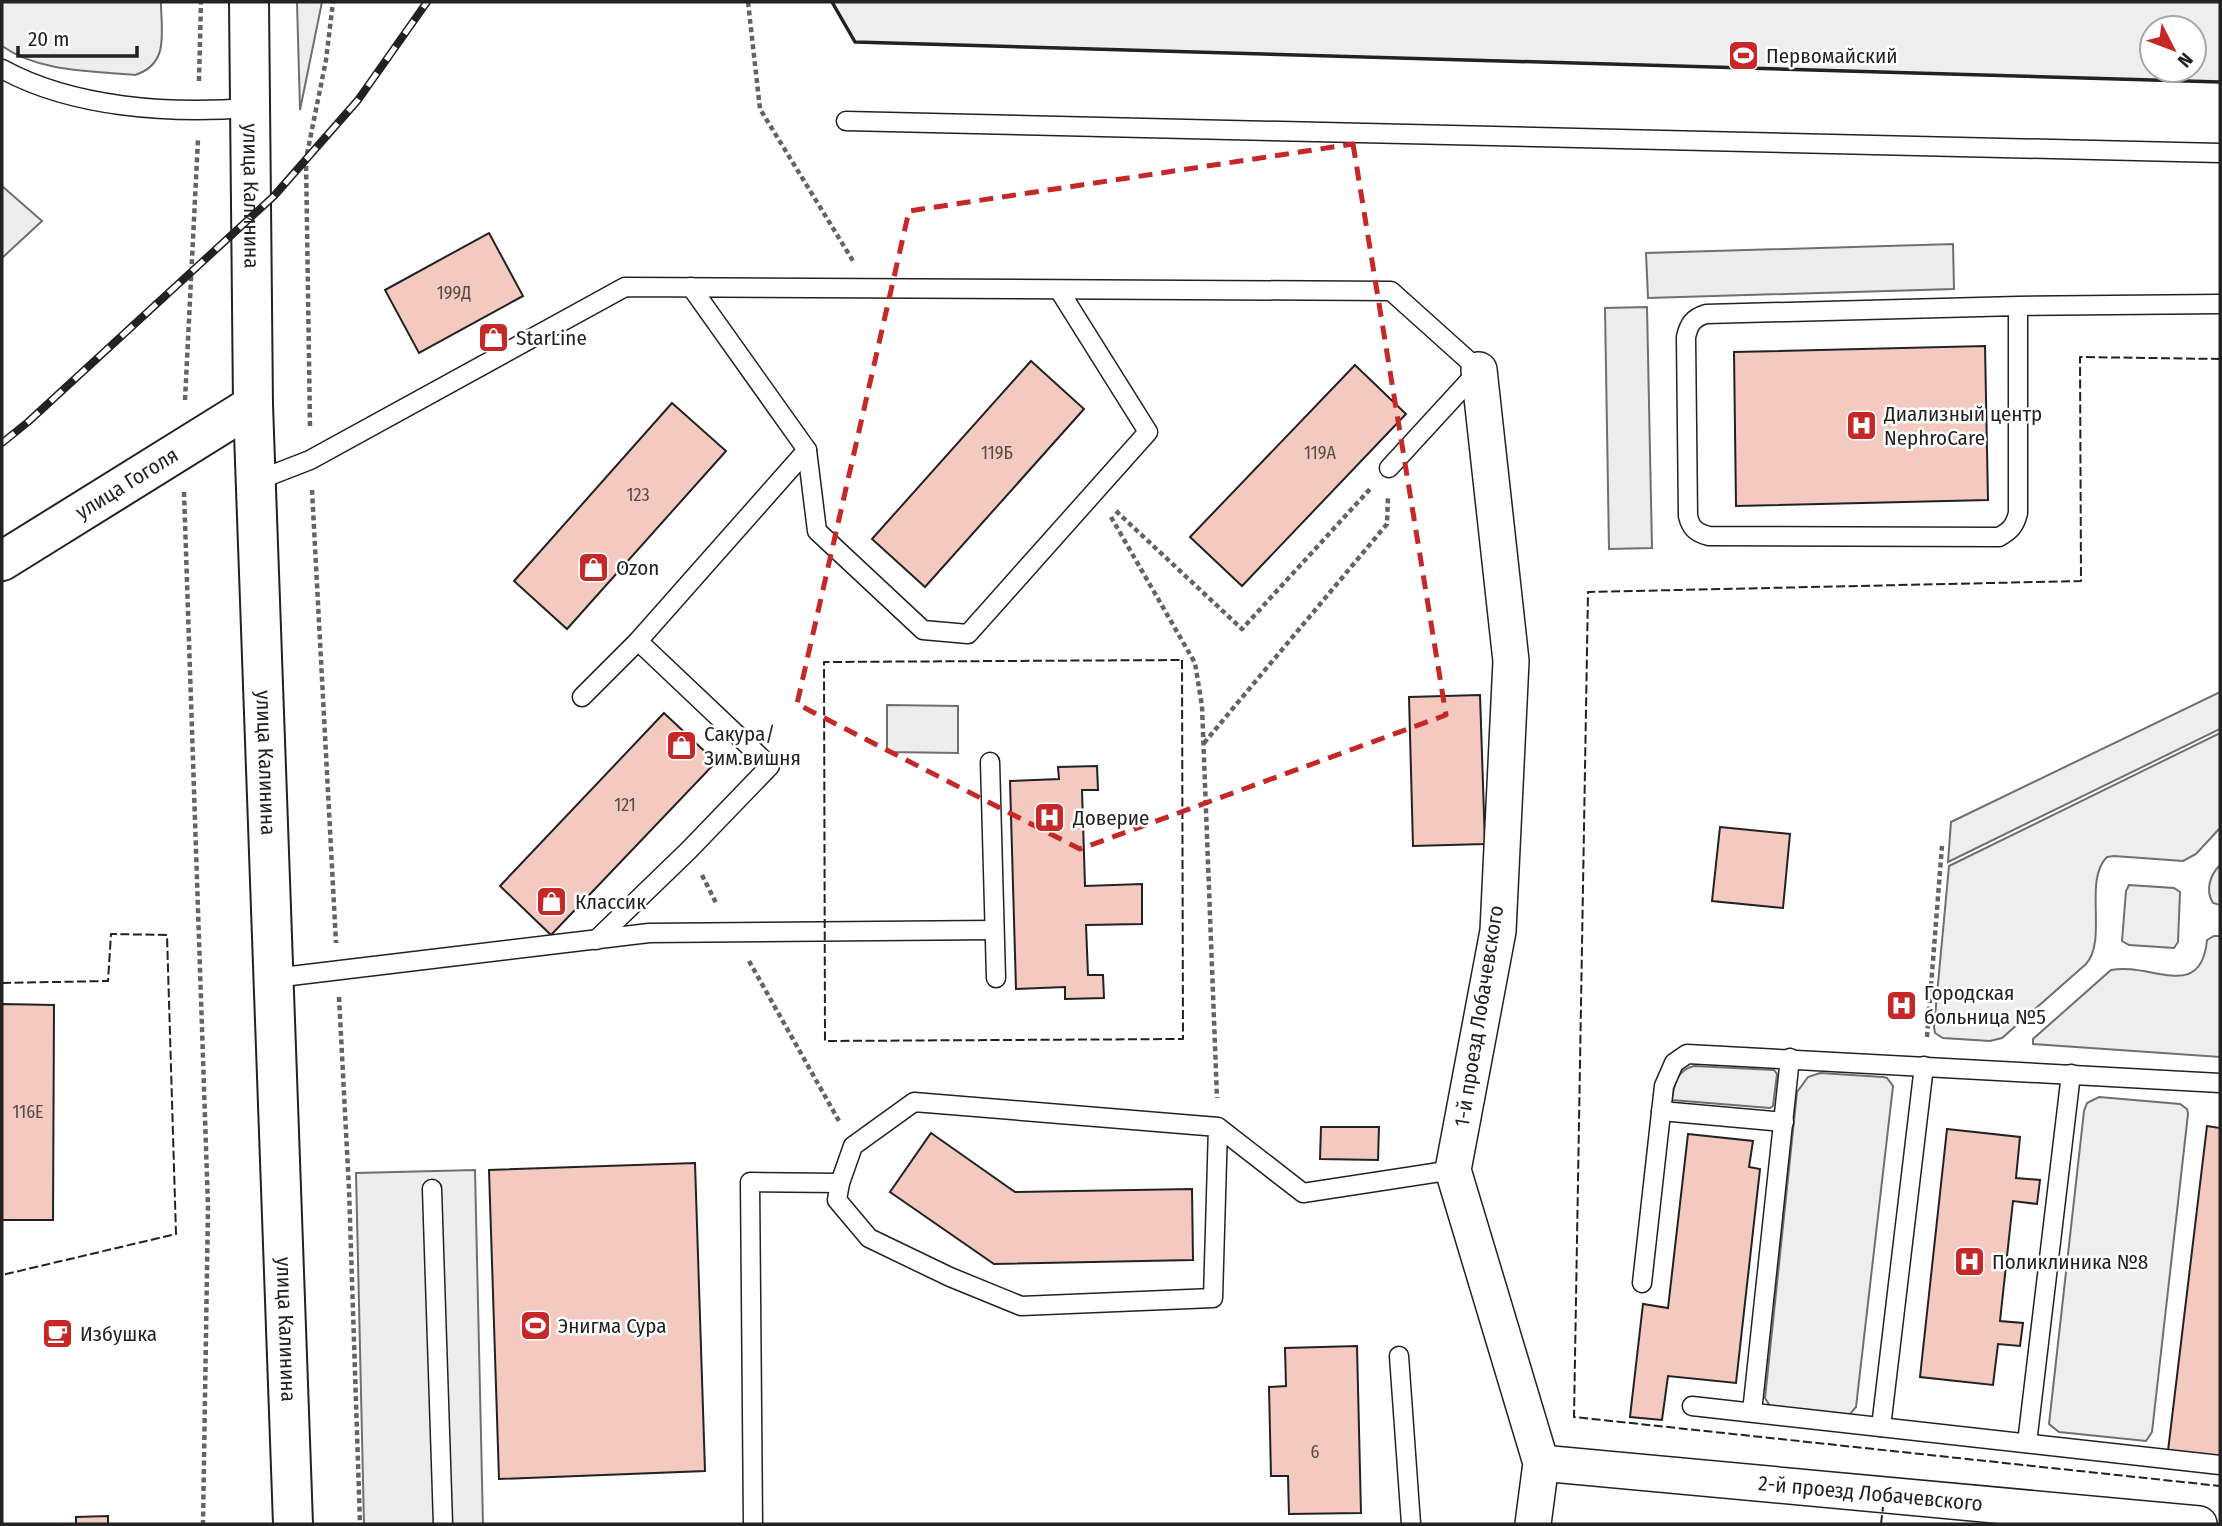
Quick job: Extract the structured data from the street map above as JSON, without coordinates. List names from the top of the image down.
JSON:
{
  "streets": {
    "main road": ["улица Калинина", "улица Гоголя"],
    "street": ["1-й проезд Лобачевского", "2-й проезд Лобачевского"]
  },
  "crossings": [
    ["улица Калинина", "улица Гоголя"],
    ["1-й проезд Лобачевского", "2-й проезд Лобачевского"]
  ],
  "places": {
    "sports": ["Первомайский", "Энигма Сура"],
    "shop": [
      "StarLine",
      "Ozon",
      "Сакура/ Зим.вишня",
      "Классик"
    ],
    "hospital": [
      "Диализный центр NephroCare",
      "Доверие",
      "Городская больница №5",
      "Поликлиника №8"
    ],
    "cafe": ["Избушка"]
  },
  "house_numbers": [
    "199Д",
    "119Б",
    "119А",
    "123",
    "121",
    "116Е",
    "6"
  ],
  "scale_bar": "20 m",
  "north": "bottom right"
}
